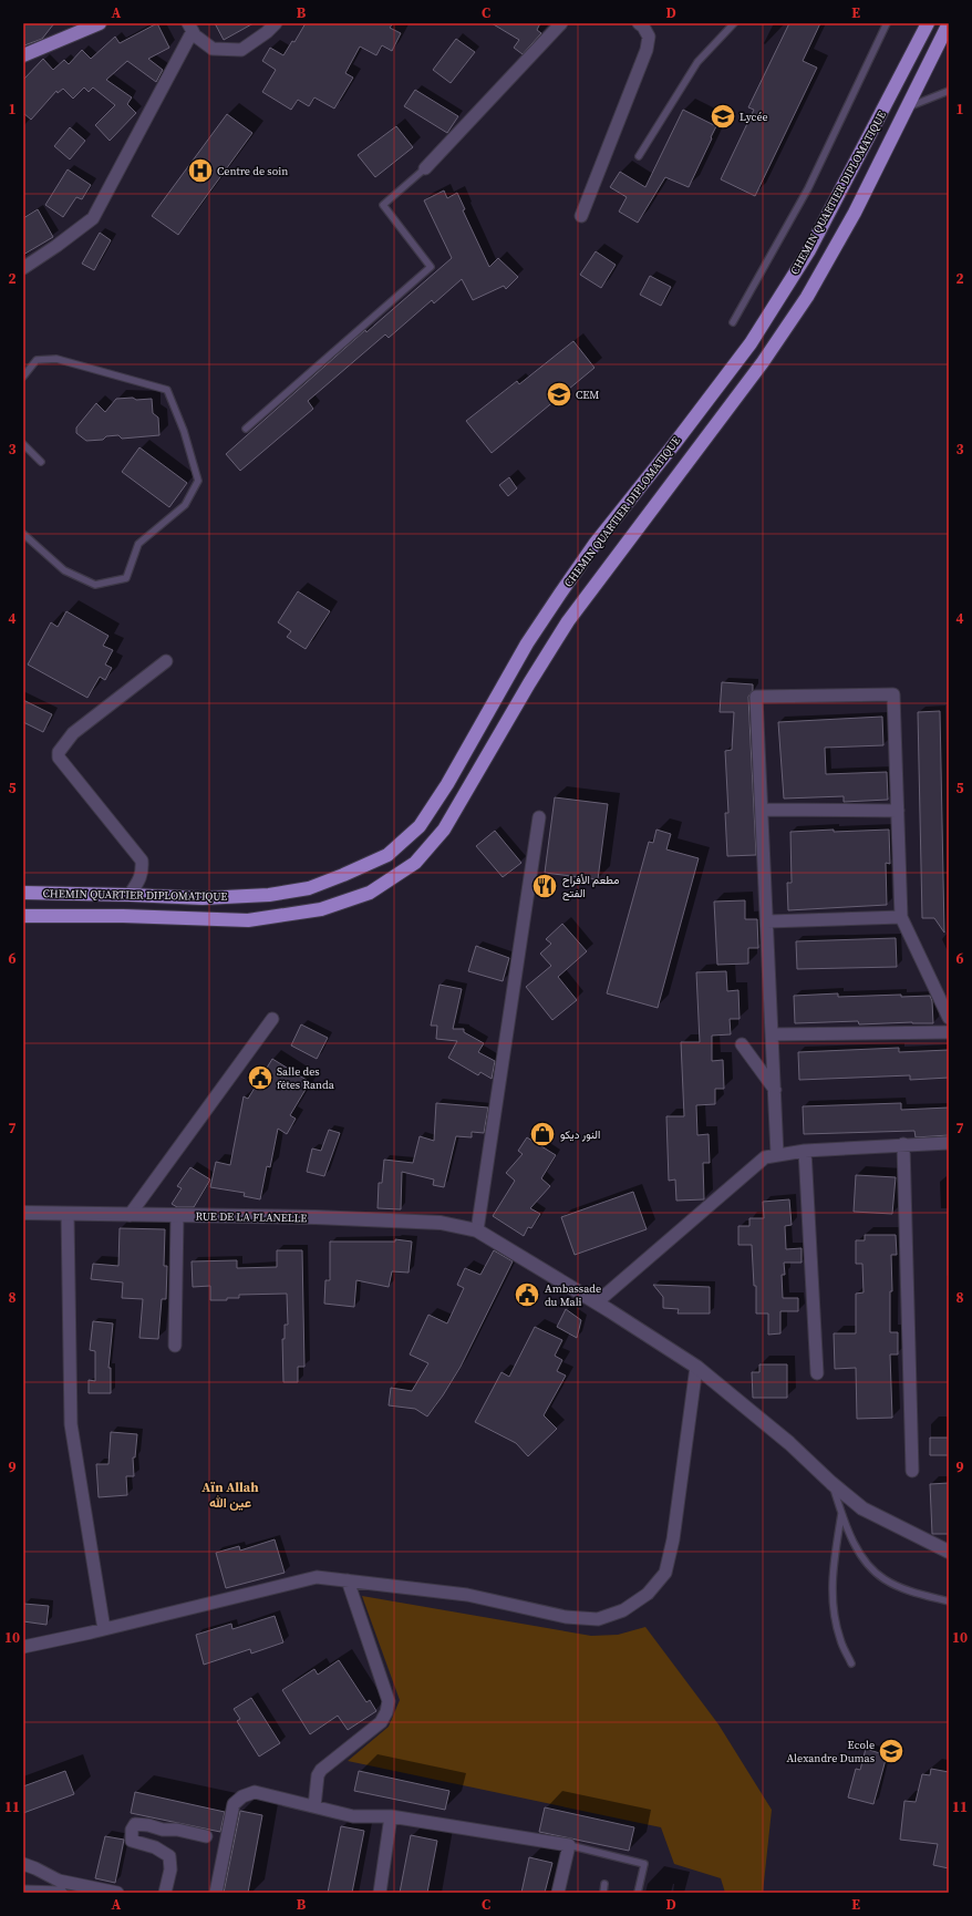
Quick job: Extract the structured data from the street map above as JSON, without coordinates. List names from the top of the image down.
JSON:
{
  "streets": {
    "highway": ["CHEMIN QUARTIER DIPLOMATIQUE"],
    "street": ["RUE DE LA FLANELLE"]
  },
  "districts": ["Aïn Allah عين الله"],
  "places": {
    "school or university": ["Lycée", "CEM", "Ecole Alexandre Dumas"],
    "hospital": ["Centre de soin"],
    "restaurant": ["مطعم الأفراح الفتح"],
    "public building": ["Salle des fêtes Randa", "Ambassade du Mali"],
    "shop": ["النور ديكو"]
  },
  "grid": {
    "columns": [
      "A",
      "B",
      "C",
      "D",
      "E"
    ],
    "rows": [
      "1",
      "2",
      "3",
      "4",
      "5",
      "6",
      "7",
      "8",
      "9",
      "10",
      "11"
    ]
  }
}
